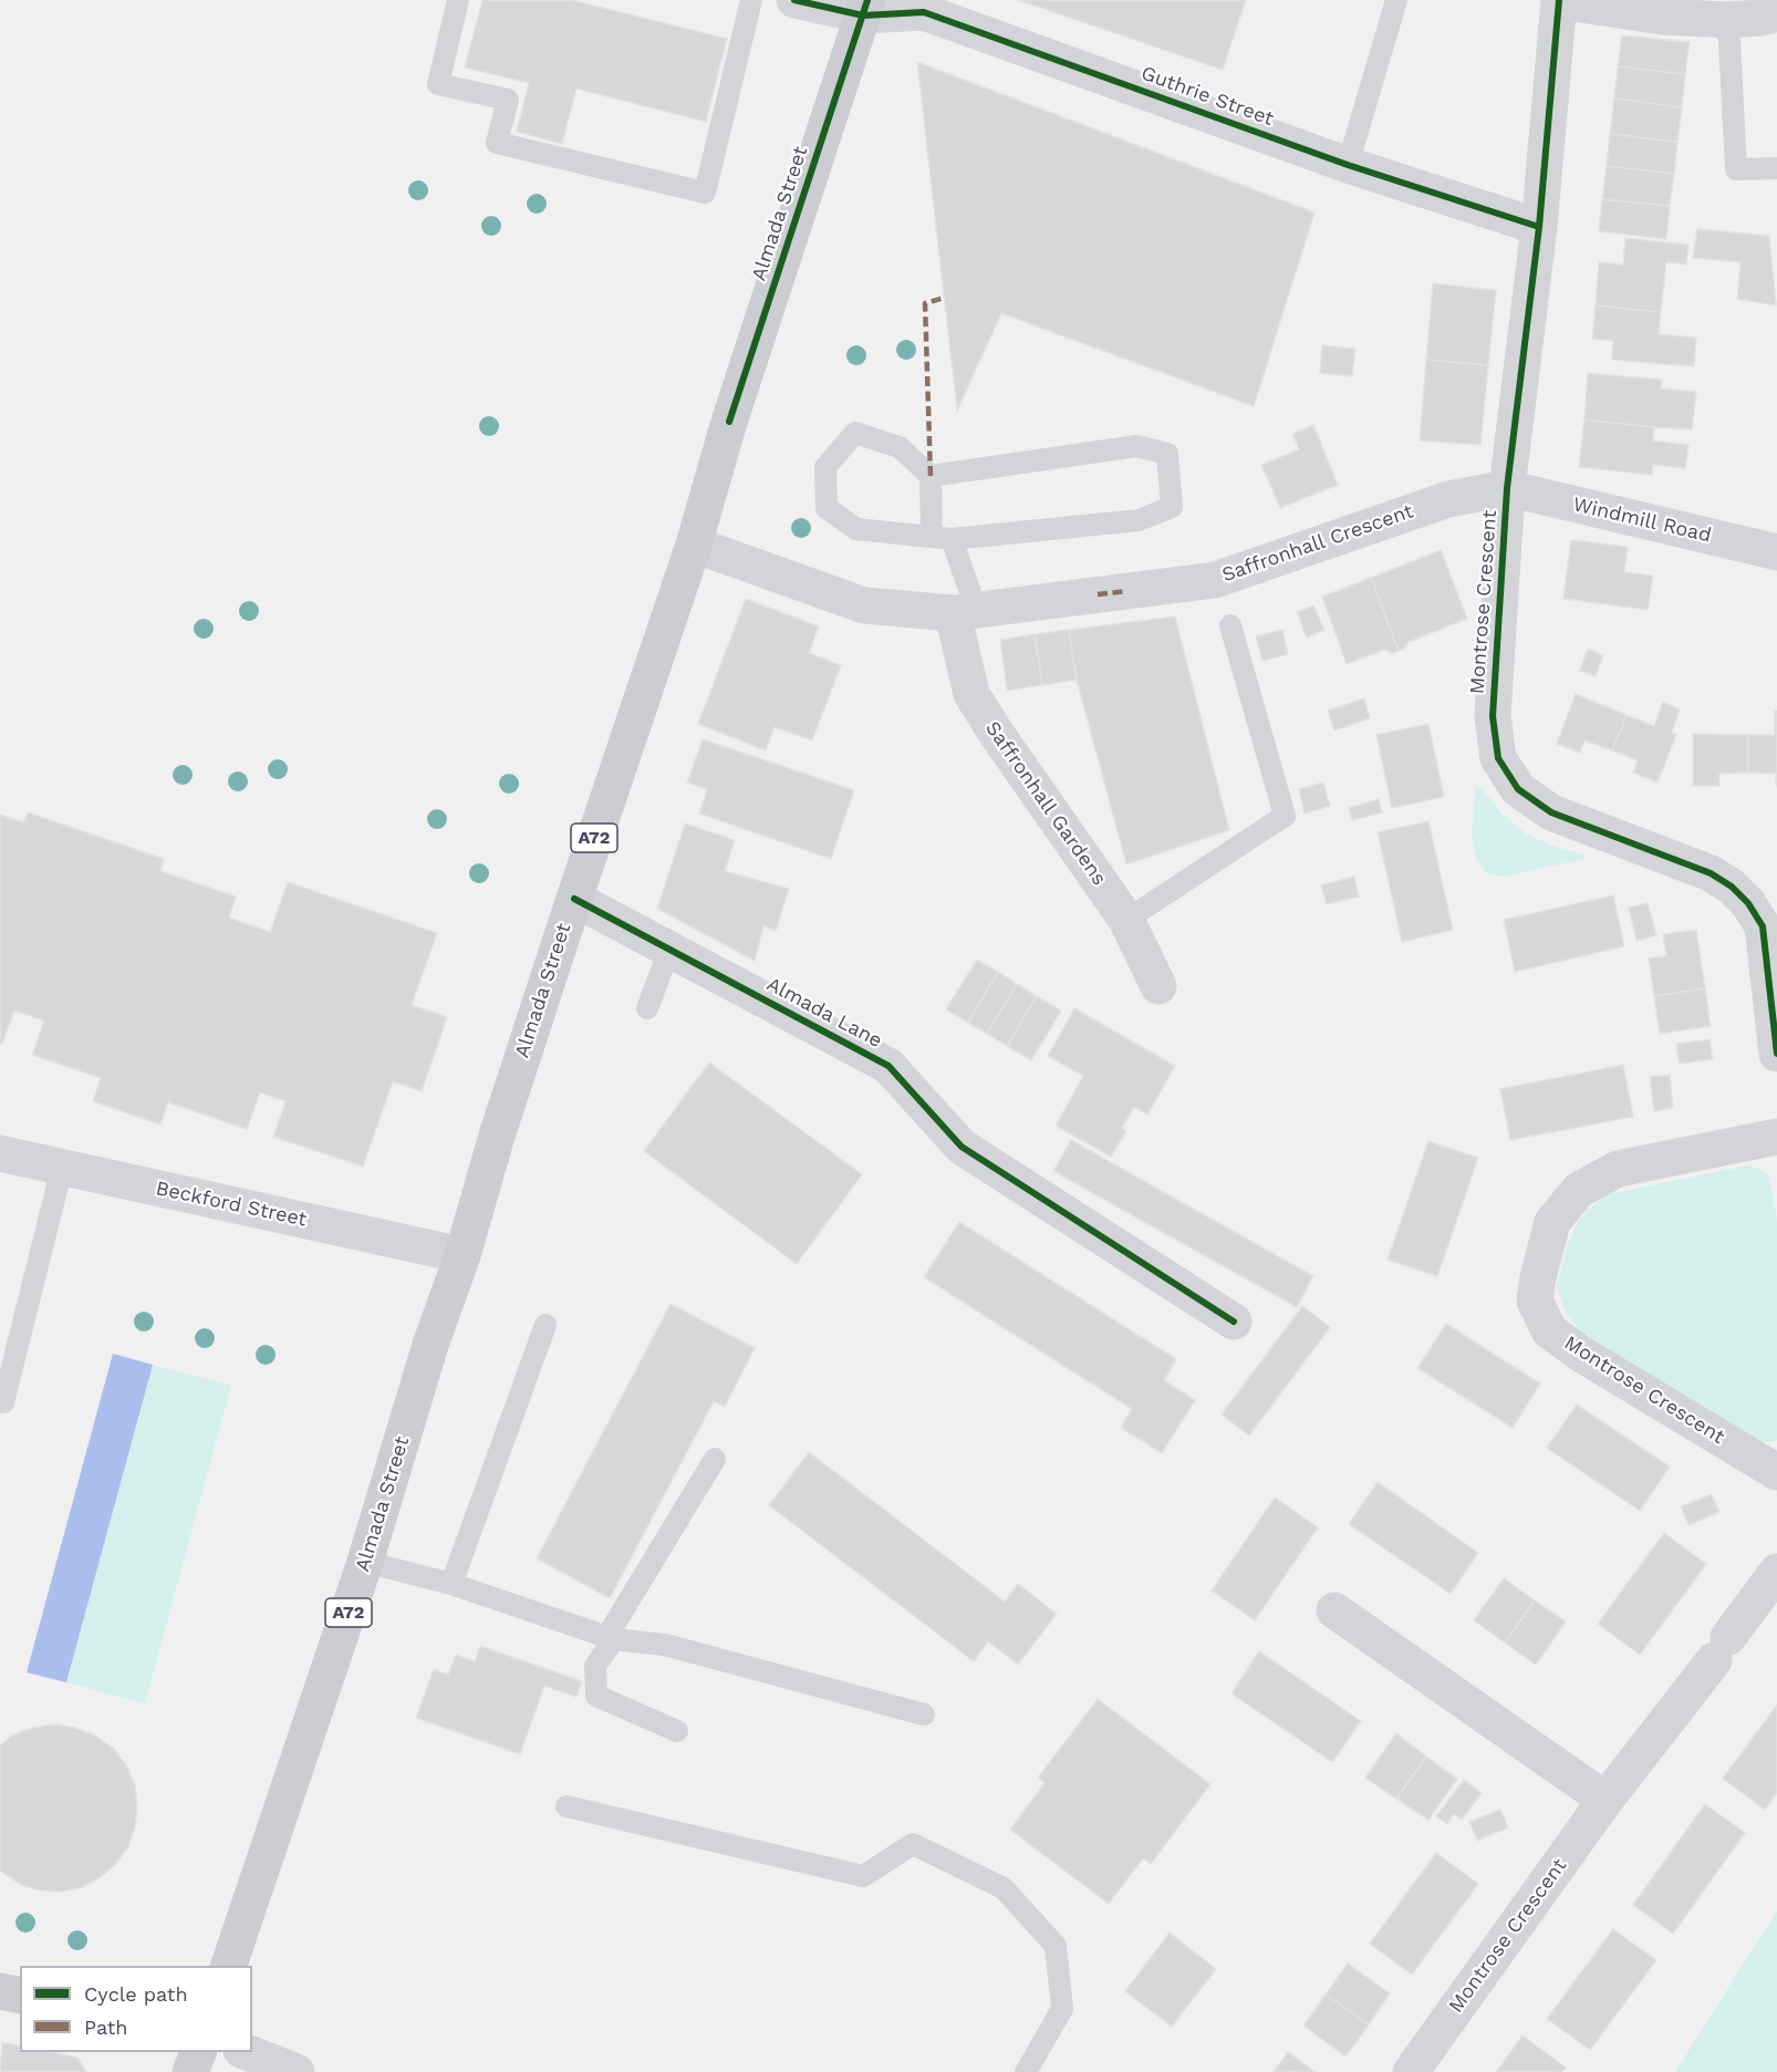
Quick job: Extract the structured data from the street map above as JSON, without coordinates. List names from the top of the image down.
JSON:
{
  "streets": {
    "main road": ["Almada Street", "A72"],
    "street": [
      "Guthrie Street",
      "Windmill Road",
      "Saffronhall Crescent",
      "Montrose Crescent",
      "Saffronhall Gardens",
      "Almada Lane",
      "Beckford Street"
    ]
  },
  "crossings": [
    ["Guthrie Street", "Almada Street"],
    ["Guthrie Street", "Montrose Crescent"],
    ["Almada Street", "Saffronhall Crescent"],
    ["Almada Street", "Almada Lane"],
    ["Almada Street", "Beckford Street"],
    ["Windmill Road", "Saffronhall Crescent"],
    ["Windmill Road", "Montrose Crescent"],
    ["Saffronhall Crescent", "Montrose Crescent"],
    ["Saffronhall Crescent", "Saffronhall Gardens"]
  ],
  "legend": ["Cycle path", "Path"]
}
